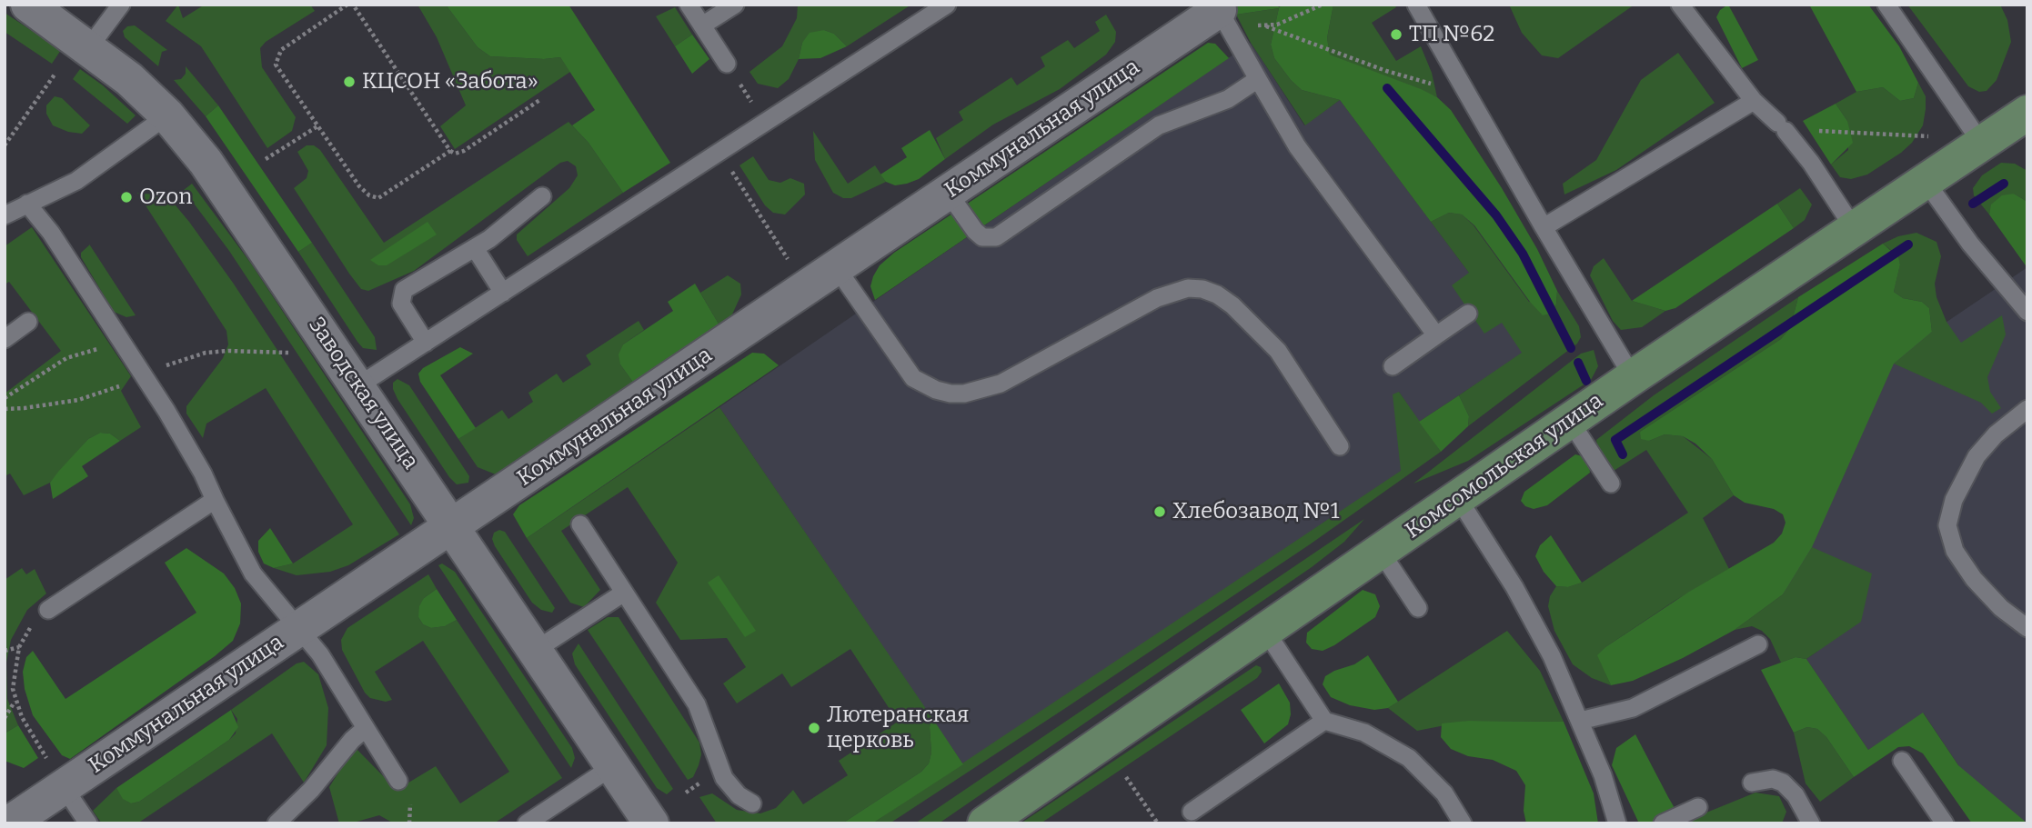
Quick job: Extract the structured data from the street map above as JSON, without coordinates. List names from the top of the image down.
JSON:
{
  "streets": {
    "street": ["Коммунальная улица", "Заводская улица", "Комсомольская улица"]
  },
  "crossings": [
    ["Коммунальная улица", "Заводская улица"]
  ],
  "places": [
    "ТП №62",
    "КЦСОН «Забота»",
    "Ozon",
    "Хлебозавод №1",
    "Лютеранская церковь"
  ]
}
